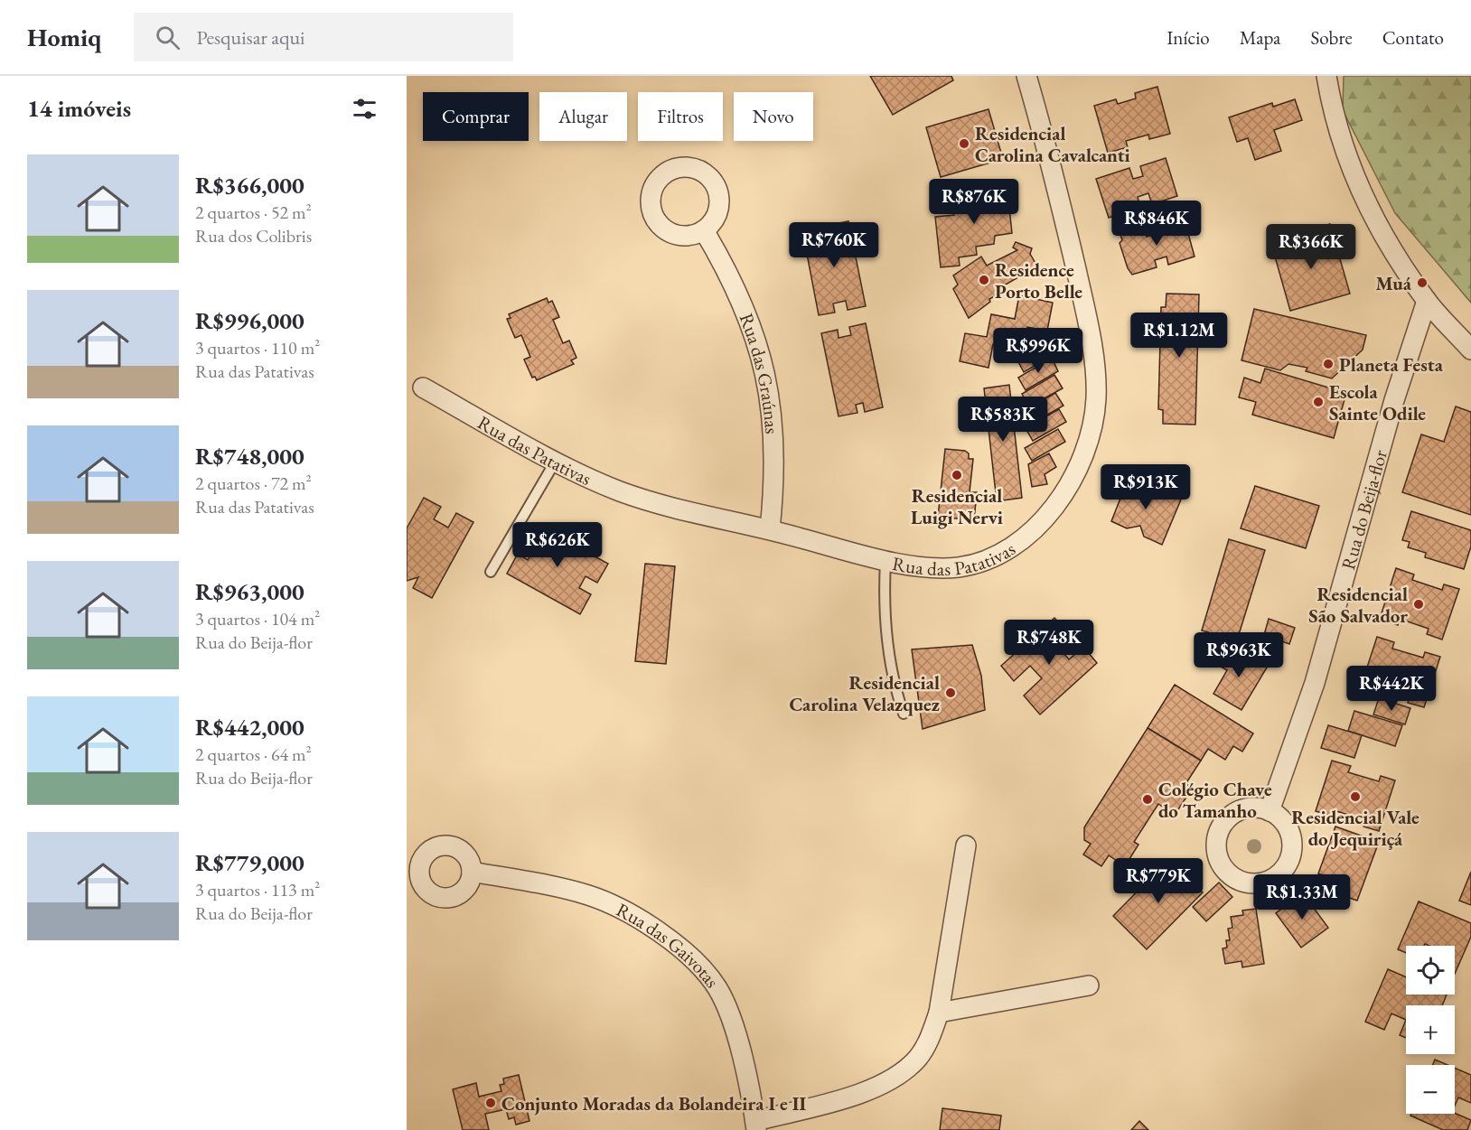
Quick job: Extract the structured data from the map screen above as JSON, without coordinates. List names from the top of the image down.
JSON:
{
  "streets": {
    "street": [
      "Rua das Graúnas",
      "Rua das Patativas",
      "Rua do Beija-flor",
      "Rua das Gaivotas"
    ]
  },
  "crossings": [
    ["Rua das Graúnas", "Rua das Patativas"]
  ],
  "places": [
    "Residencial Carolina Cavalcanti",
    "Residence Porto Belle",
    "Muá",
    "Planeta Festa",
    "Escola Sainte Odile",
    "Residencial Luigi Nervi",
    "Residencial São Salvador",
    "Residencial Carolina Velazquez",
    "Residencial Vale do Jequiriçá",
    "Colégio Chave do Tamanho",
    "Conjunto Moradas da Bolandeira I e II"
  ],
  "page": {
    "header": "Homiq",
    "search": "Pesquisar aqui",
    "nav": [
      "Início",
      "Mapa",
      "Sobre",
      "Contato"
    ],
    "heading": "14 imóveis",
    "chip": [
      "Comprar",
      "Alugar",
      "Filtros",
      "Novo"
    ],
    "list": [
      {
        "name": "R$366,000",
        "note": "2 quartos · 52 m² · Rua dos Colibris"
      },
      {
        "name": "R$996,000",
        "note": "3 quartos · 110 m² · Rua das Patativas"
      },
      {
        "name": "R$748,000",
        "note": "2 quartos · 72 m² · Rua das Patativas"
      },
      {
        "name": "R$963,000",
        "note": "3 quartos · 104 m² · Rua do Beija-flor"
      },
      {
        "name": "R$442,000",
        "note": "2 quartos · 64 m² · Rua do Beija-flor"
      },
      {
        "name": "R$779,000",
        "note": "3 quartos · 113 m² · Rua do Beija-flor"
      }
    ],
    "price": [
      "R$876K",
      "R$846K",
      "R$760K",
      "R$366K",
      "R$1.12M",
      "R$996K",
      "R$583K",
      "R$913K",
      "R$626K",
      "R$748K",
      "R$963K",
      "R$442K",
      "R$779K",
      "R$1.33M"
    ],
    "map_buttons": ["+", "−"]
  }
}
